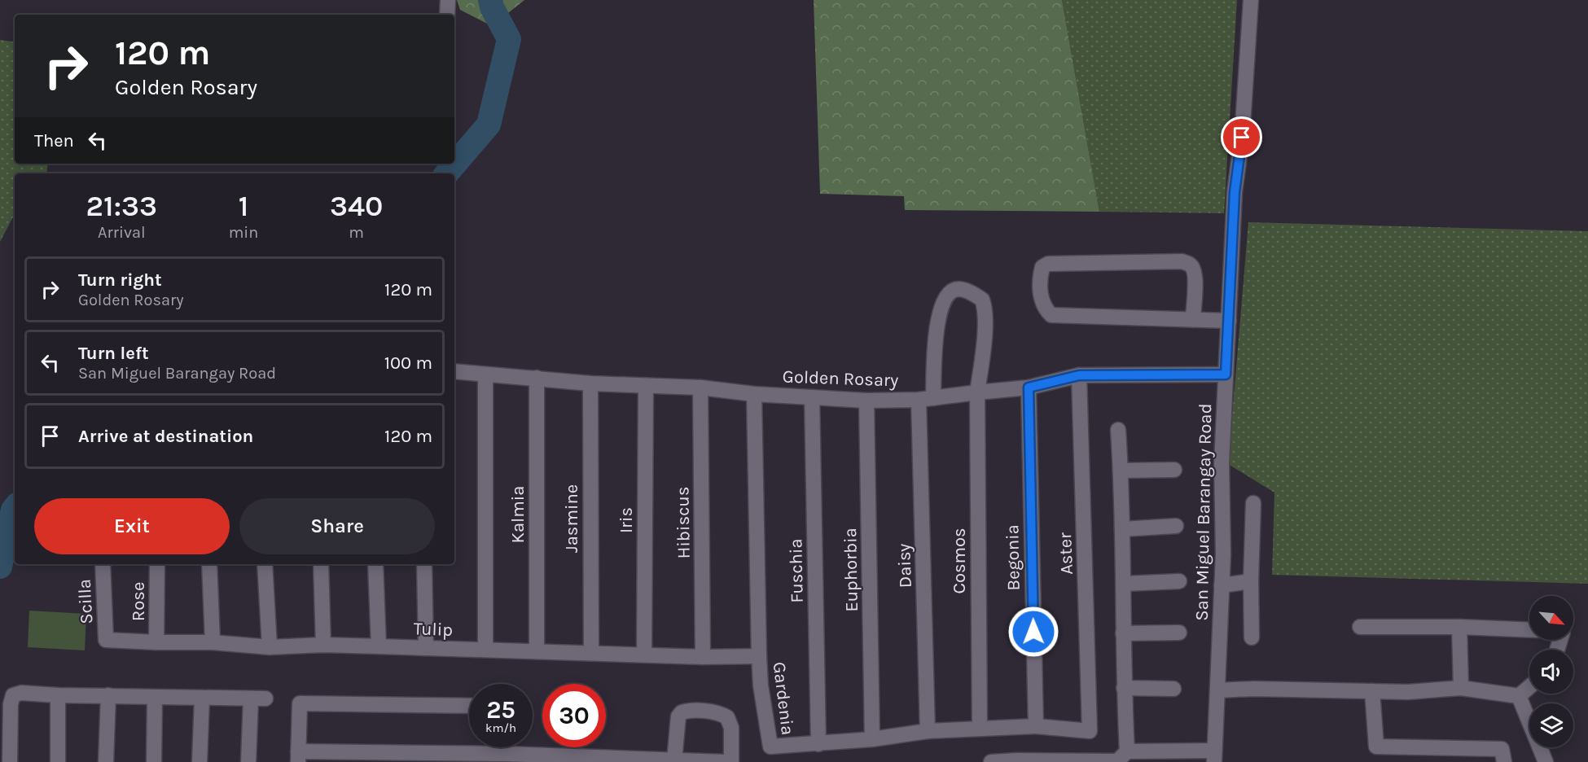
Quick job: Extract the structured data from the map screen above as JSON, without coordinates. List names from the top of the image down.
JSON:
{
  "streets": {
    "street": [
      "Golden Rosary",
      "San Miguel Barangay Road",
      "Kalmia",
      "Jasmine",
      "Iris",
      "Hibiscus",
      "Aster",
      "Begonia",
      "Cosmos",
      "Daisy",
      "Euphorbia",
      "Fuschia",
      "Scilla",
      "Rose",
      "Tulip",
      "Gardenia"
    ]
  },
  "crossings": [
    ["Golden Rosary", "San Miguel Barangay Road"],
    ["Golden Rosary", "Kalmia"],
    ["Golden Rosary", "Jasmine"],
    ["Golden Rosary", "Iris"],
    ["Golden Rosary", "Hibiscus"],
    ["Golden Rosary", "Aster"],
    ["Golden Rosary", "Begonia"],
    ["Golden Rosary", "Cosmos"],
    ["Golden Rosary", "Daisy"],
    ["Golden Rosary", "Euphorbia"],
    ["Golden Rosary", "Fuschia"],
    ["Golden Rosary", "Gardenia"],
    ["Kalmia", "Tulip"],
    ["Jasmine", "Tulip"],
    ["Iris", "Tulip"],
    ["Hibiscus", "Tulip"],
    ["Aster", "Gardenia"],
    ["Begonia", "Gardenia"],
    ["Cosmos", "Daisy"],
    ["Cosmos", "Gardenia"],
    ["Daisy", "Gardenia"],
    ["Euphorbia", "Gardenia"],
    ["Fuschia", "Gardenia"],
    ["Scilla", "Tulip"],
    ["Rose", "Tulip"],
    ["Tulip", "Gardenia"]
  ],
  "north": "bottom right",
  "page": {
    "turn": ["120 m", "Golden Rosary"],
    "then": "Then",
    "eta": [
      "21:33",
      "Arrival",
      "1",
      "min",
      "340",
      "m"
    ],
    "list": [
      {
        "name": "Turn right",
        "note": "Golden Rosary",
        "value": "120 m"
      },
      {
        "name": "Turn left",
        "note": "San Miguel Barangay Road",
        "value": "100 m"
      },
      {
        "name": "Arrive at destination",
        "value": "120 m"
      }
    ],
    "buttons": ["Exit", "Share"],
    "speed": "25 km/h",
    "limit": "30"
  }
}
